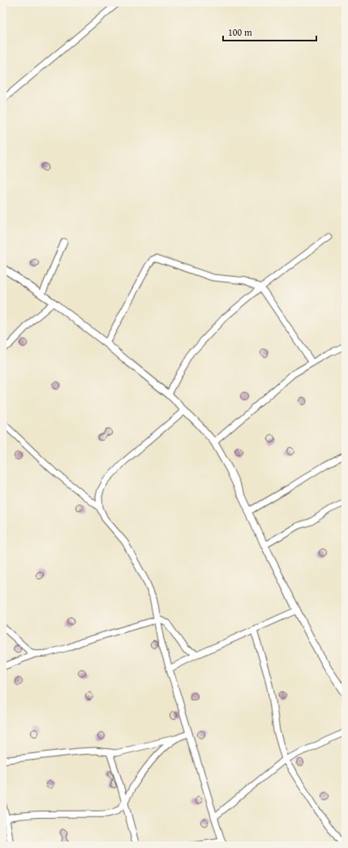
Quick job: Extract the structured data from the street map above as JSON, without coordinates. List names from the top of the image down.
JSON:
{
  "scale_bar": "100 m"
}
